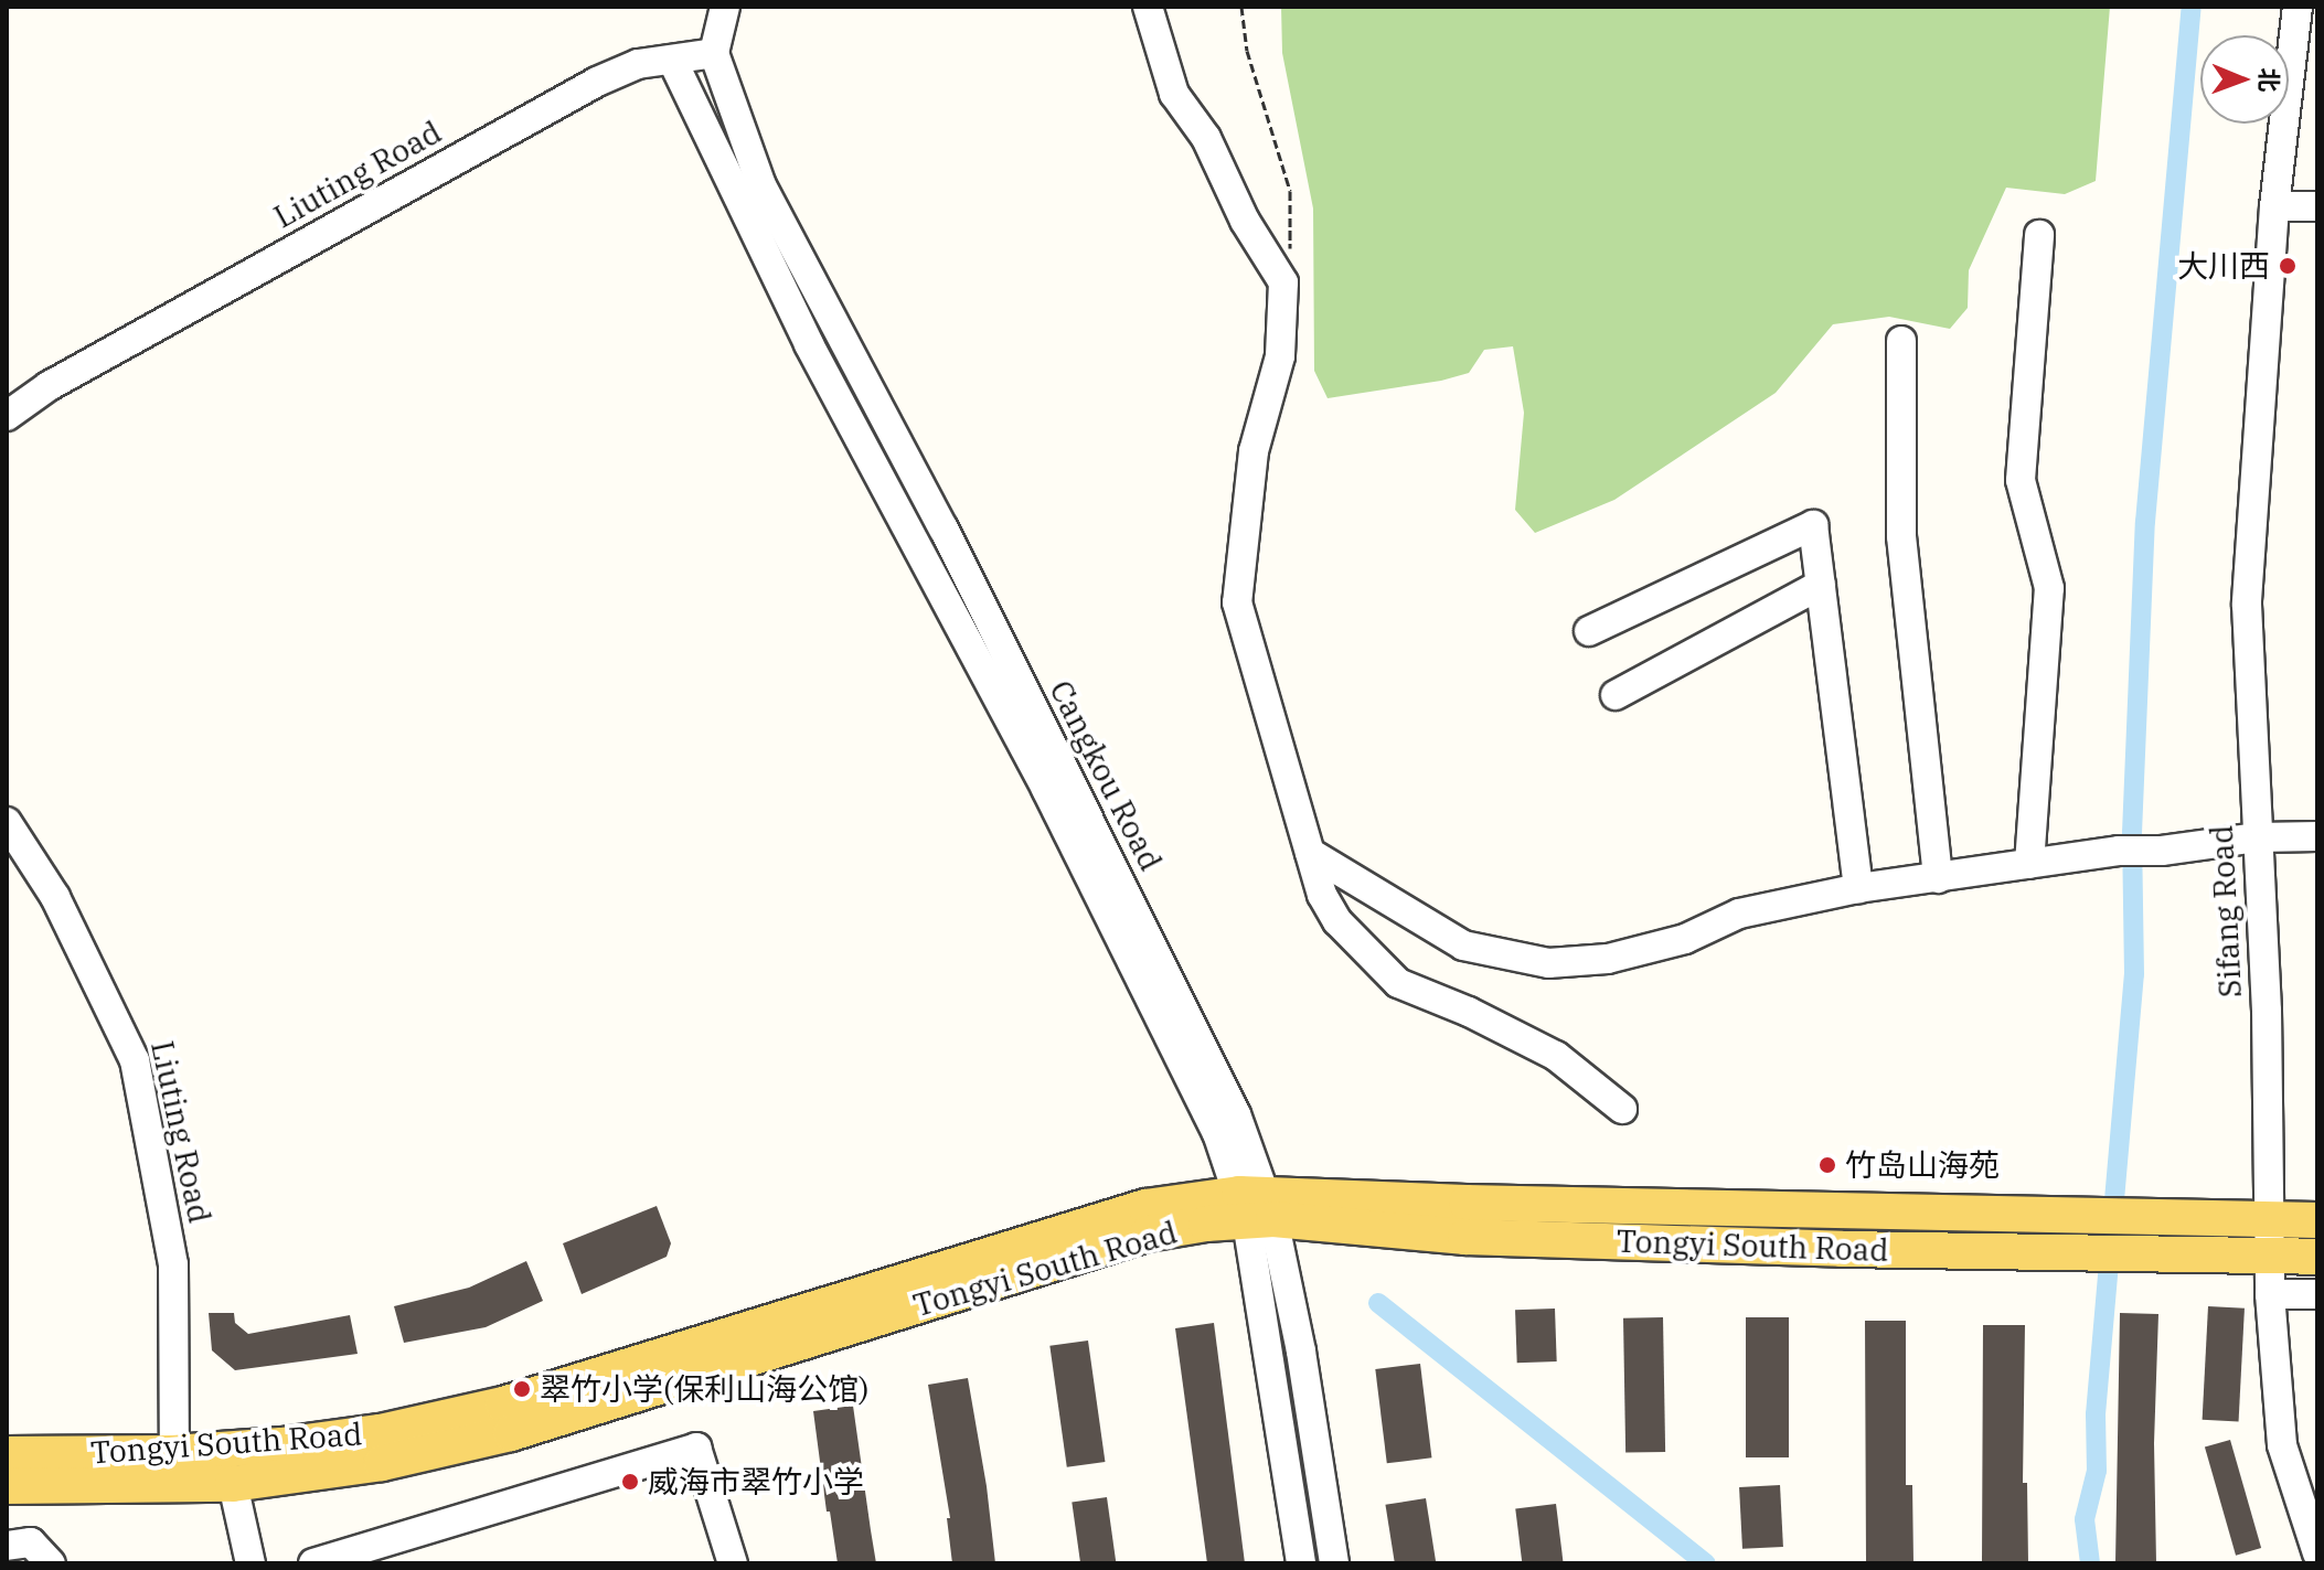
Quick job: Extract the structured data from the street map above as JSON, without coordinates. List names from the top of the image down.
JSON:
{
  "streets": {
    "main road": ["Tongyi South Road"],
    "street": ["Liuting Road", "Cangkou Road", "Sifang Road"]
  },
  "crossings": [
    ["Liuting Road", "Cangkou Road"],
    ["Liuting Road", "Tongyi South Road"],
    ["Cangkou Road", "Tongyi South Road"],
    ["Sifang Road", "Tongyi South Road"]
  ],
  "places": [
    "大川西",
    "竹岛山海苑",
    "翠竹小学(保利山海公馆)",
    "威海市翠竹小学"
  ],
  "north": "right"
}
